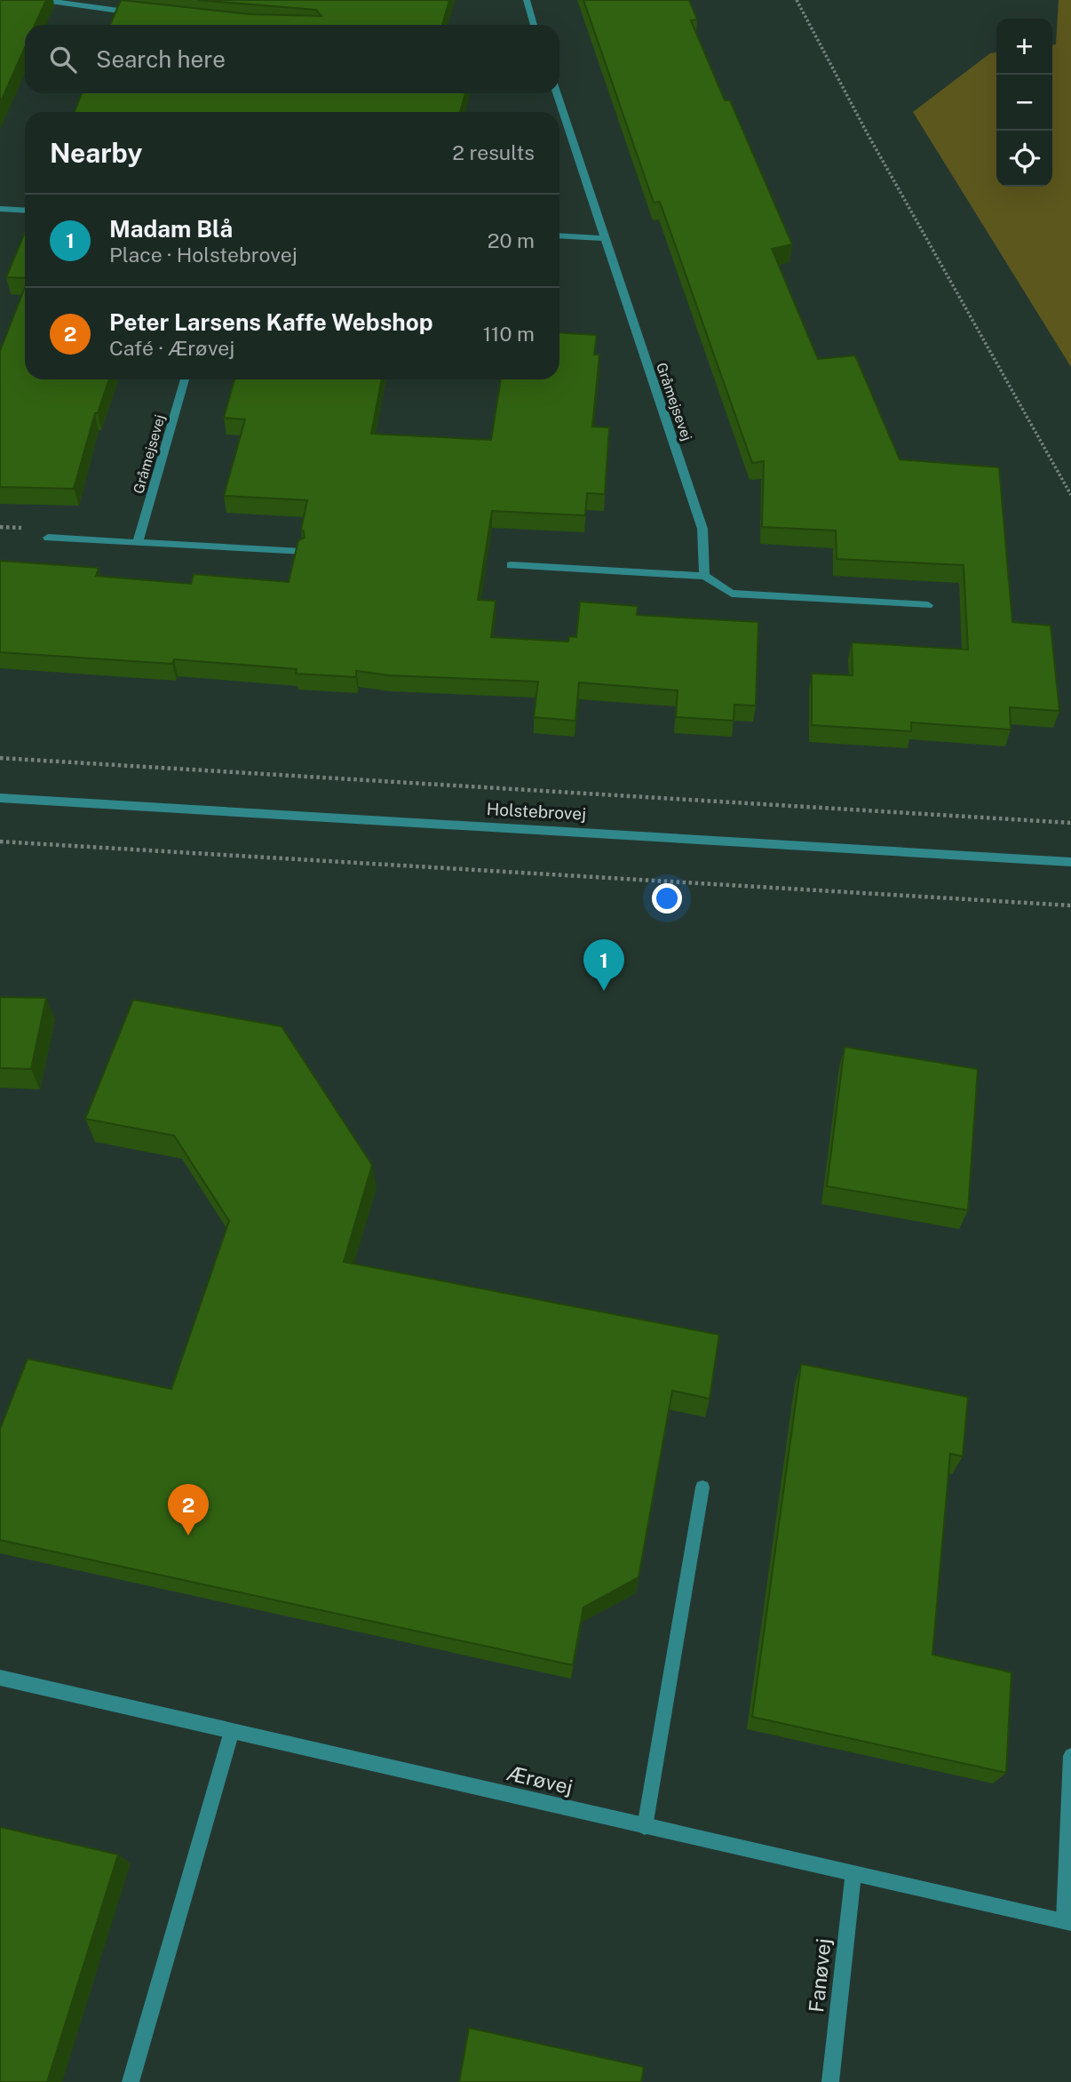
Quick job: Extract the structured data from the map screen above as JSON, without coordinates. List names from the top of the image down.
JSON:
{
  "streets": {
    "street": [
      "Gråmejsevej",
      "Holstebrovej",
      "Ærøvej",
      "Fanøvej"
    ]
  },
  "crossings": [
    ["Ærøvej", "Fanøvej"]
  ],
  "page": {
    "map_buttons": ["+", "−"],
    "search": "Search here",
    "heading": ["Nearby", "2 results"],
    "list": [
      {
        "mark": "1",
        "name": "Madam Blå",
        "note": "Place · Holstebrovej",
        "value": "20 m"
      },
      {
        "mark": "2",
        "name": "Peter Larsens Kaffe Webshop",
        "note": "Café · Ærøvej",
        "value": "110 m"
      }
    ],
    "pins": ["1", "2"]
  }
}
